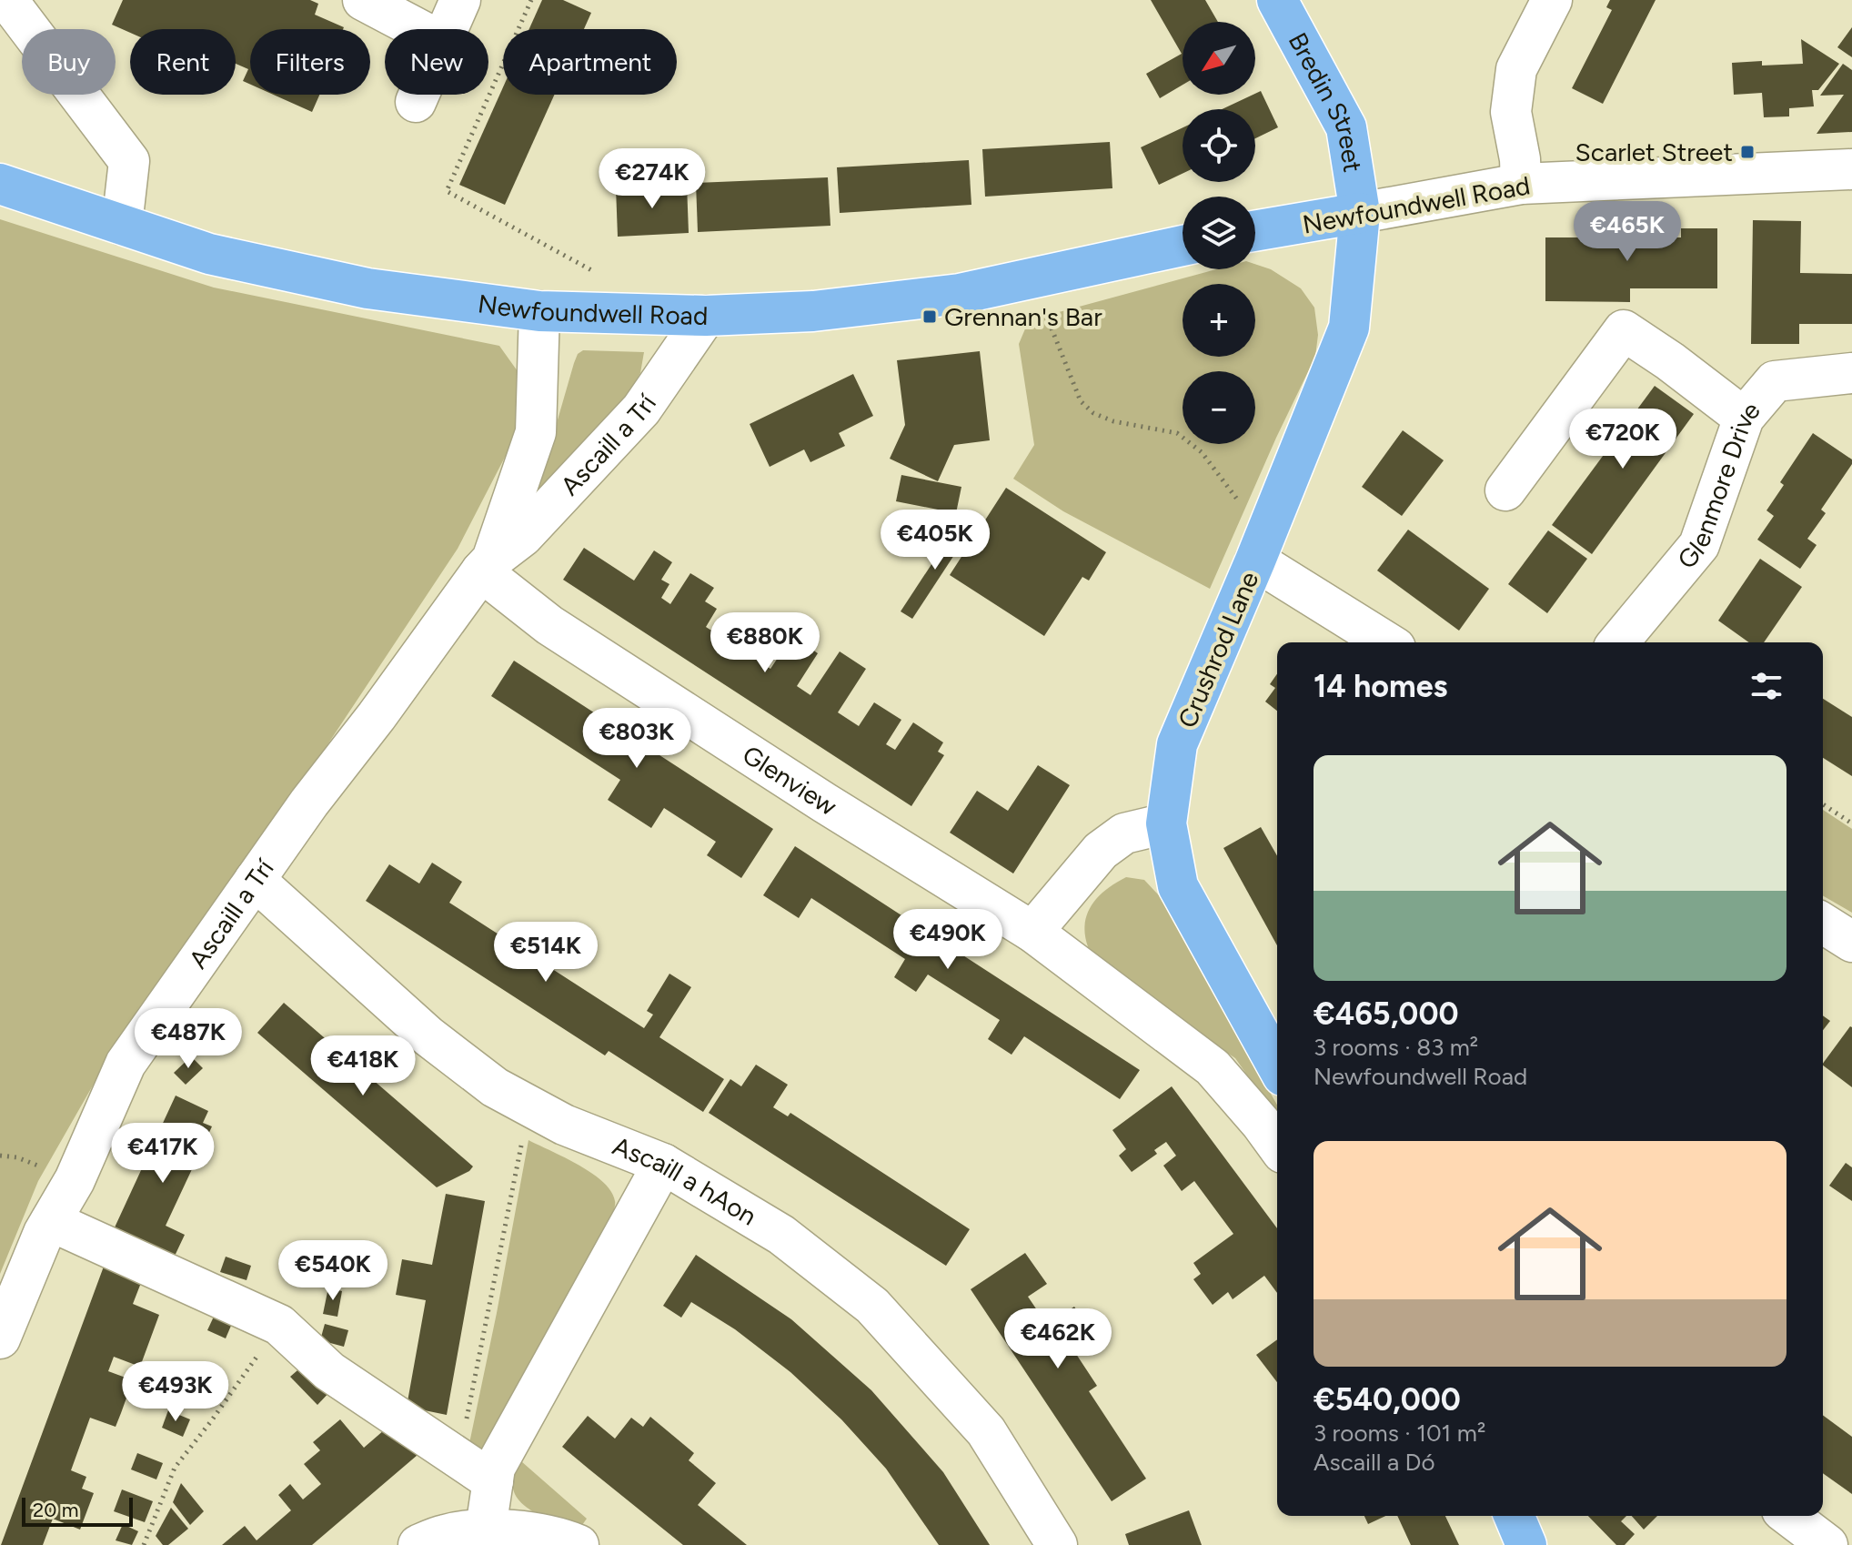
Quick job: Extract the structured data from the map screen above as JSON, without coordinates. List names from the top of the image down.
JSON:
{
  "streets": {
    "main road": ["Bredin Street", "Newfoundwell Road", "Crushrod Lane"],
    "street": [
      "Ascaill a Trí",
      "Glenmore Drive",
      "Glenview",
      "Ascaill a hAon"
    ]
  },
  "crossings": [
    ["Bredin Street", "Newfoundwell Road"],
    ["Bredin Street", "Crushrod Lane"],
    ["Newfoundwell Road", "Ascaill a Trí"],
    ["Newfoundwell Road", "Crushrod Lane"],
    ["Ascaill a Trí", "Glenview"],
    ["Ascaill a Trí", "Ascaill a hAon"]
  ],
  "places": {
    "transit": ["Scarlet Street", "Grennan's Bar"]
  },
  "scale_bar": "20 m",
  "north": "bottom left",
  "page": {
    "map_buttons": ["+", "−"],
    "chip": [
      "Buy",
      "Rent",
      "Filters",
      "New",
      "Apartment"
    ],
    "price": [
      "€274K",
      "€465K",
      "€720K",
      "€405K",
      "€880K",
      "€803K",
      "€490K",
      "€514K",
      "€487K",
      "€418K",
      "€417K",
      "€540K",
      "€462K",
      "€493K"
    ],
    "heading": "14 homes",
    "list": [
      {
        "name": "€465,000",
        "note": "3 rooms · 83 m² · Newfoundwell Road"
      },
      {
        "name": "€540,000",
        "note": "3 rooms · 101 m² · Ascaill a Dó"
      }
    ],
    "scale": "20 m"
  }
}
